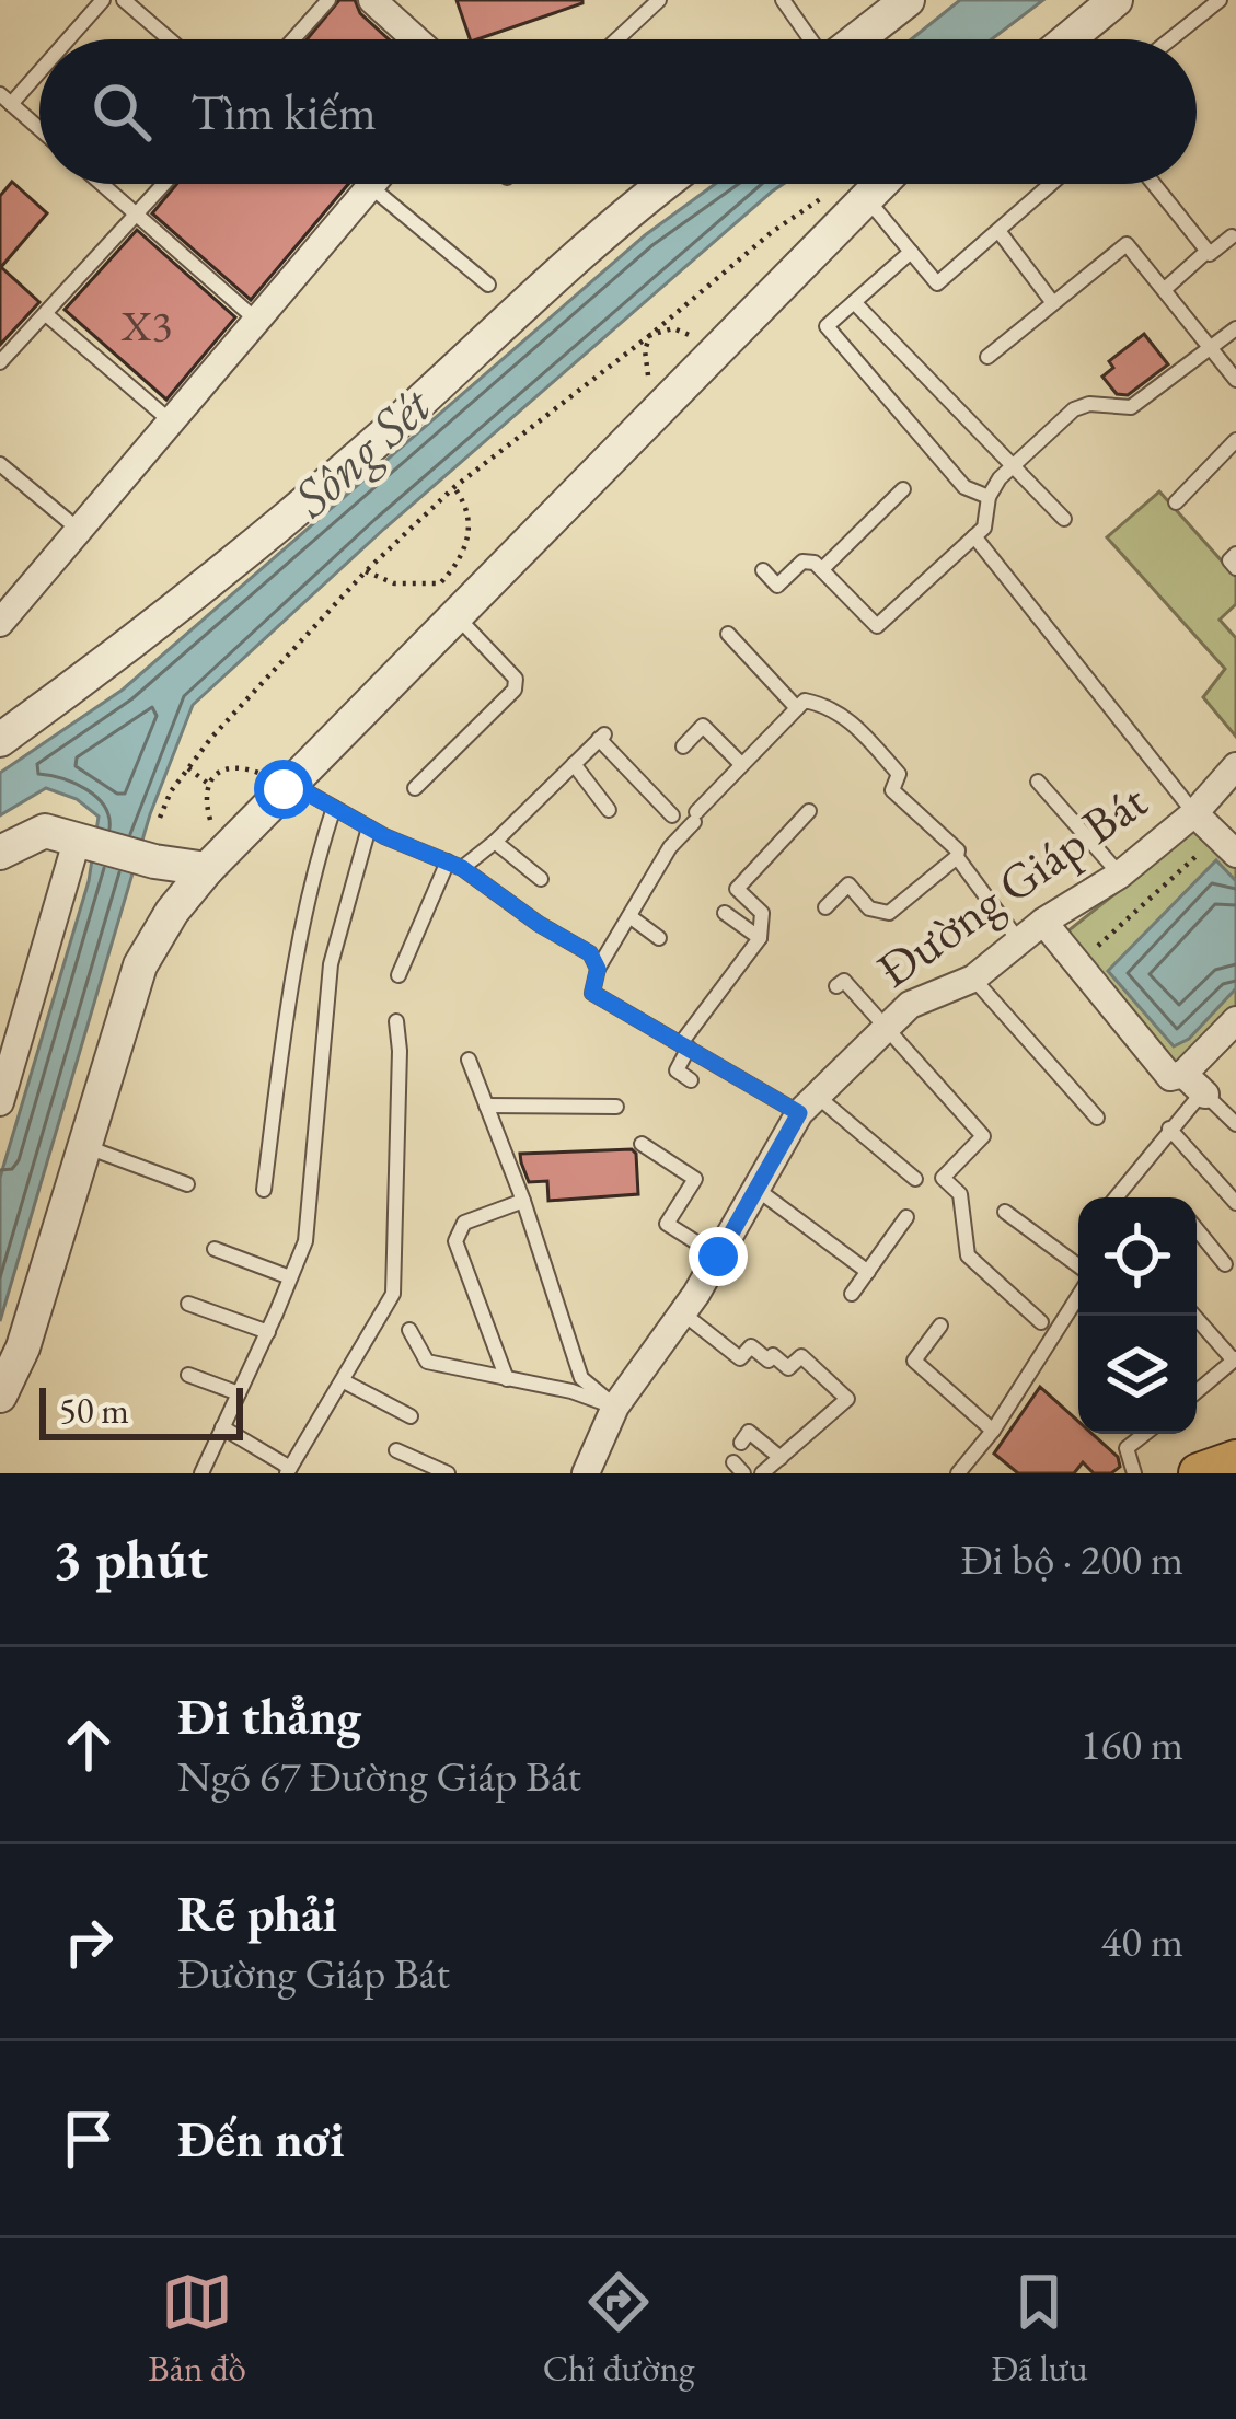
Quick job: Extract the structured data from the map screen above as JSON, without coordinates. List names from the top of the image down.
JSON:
{
  "streets": {
    "street": ["Đường Giáp Bát"]
  },
  "water": ["Sông Sét"],
  "house_numbers": ["X3"],
  "scale_bar": "50 m",
  "page": {
    "search": "Tìm kiếm",
    "scale": "50 m",
    "heading": ["3 phút", "Đi bộ · 200 m"],
    "list": [
      ["Đi thẳng", "Ngõ 67 Đường Giáp Bát", "160 m"],
      ["Rẽ phải", "Đường Giáp Bát", "40 m"],
      "Đến nơi"
    ],
    "nav": ["Bản đồ", "Chỉ đường", "Đã lưu"]
  }
}
